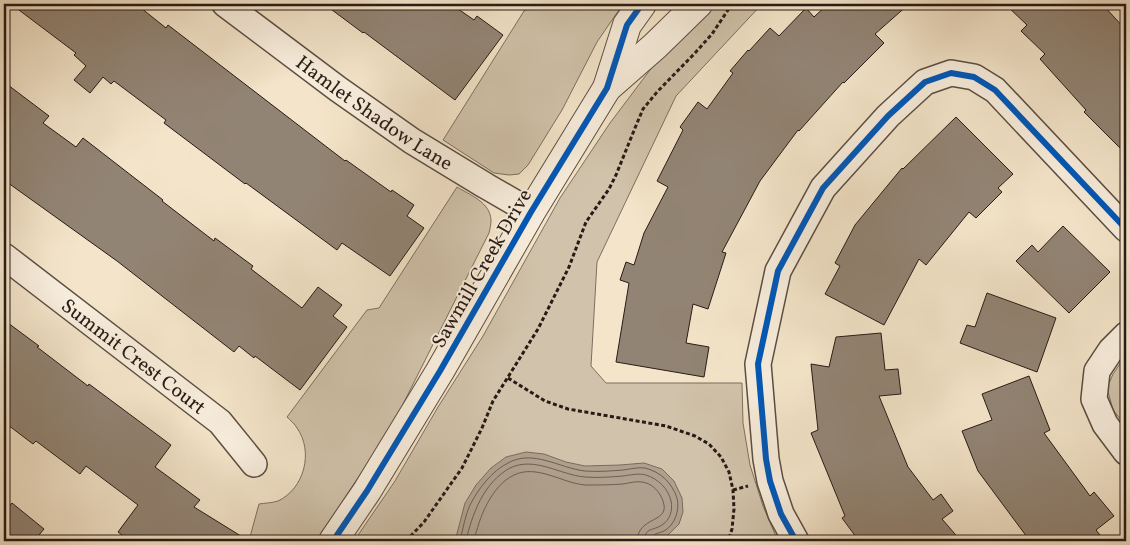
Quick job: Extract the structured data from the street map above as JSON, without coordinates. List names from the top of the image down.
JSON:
{
  "streets": {
    "street": ["Hamlet Shadow Lane", "Sawmill Creek Drive", "Summit Crest Court"]
  },
  "crossings": [
    ["Hamlet Shadow Lane", "Sawmill Creek Drive"]
  ]
}
